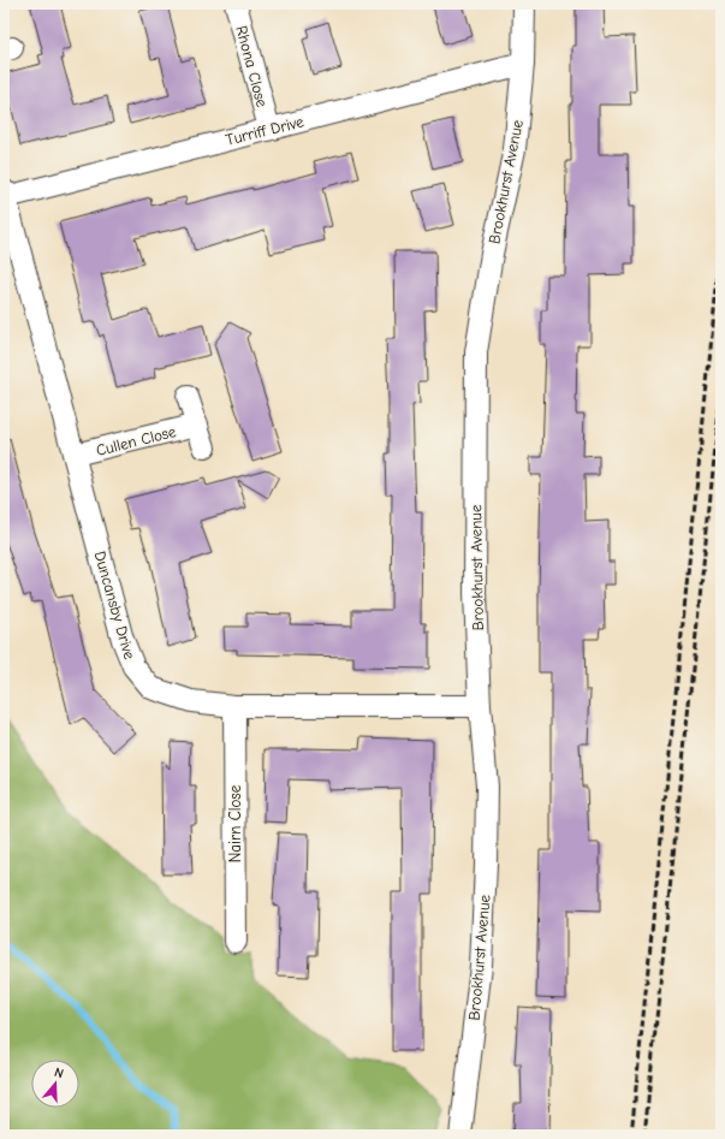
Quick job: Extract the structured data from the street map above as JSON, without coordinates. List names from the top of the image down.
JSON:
{
  "streets": {
    "street": [
      "Rhona Close",
      "Turriff Drive",
      "Brookhurst Avenue",
      "Cullen Close",
      "Duncansby Drive",
      "Nairn Close"
    ]
  },
  "crossings": [
    ["Rhona Close", "Turriff Drive"],
    ["Turriff Drive", "Brookhurst Avenue"],
    ["Turriff Drive", "Duncansby Drive"],
    ["Brookhurst Avenue", "Duncansby Drive"],
    ["Cullen Close", "Duncansby Drive"],
    ["Duncansby Drive", "Nairn Close"]
  ],
  "north": "top"
}
